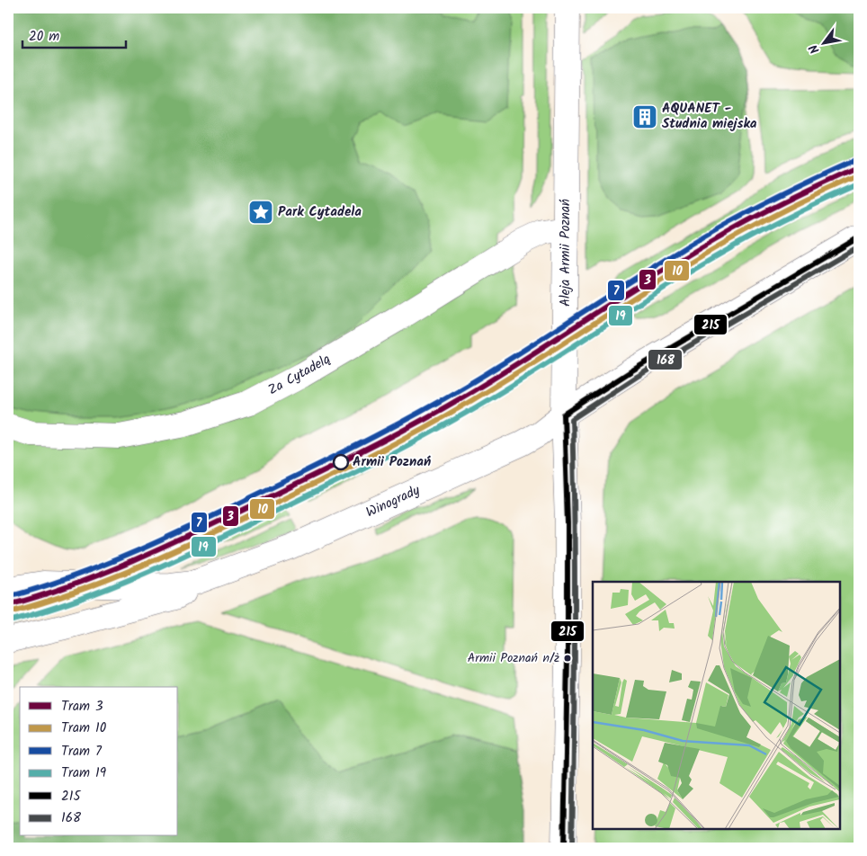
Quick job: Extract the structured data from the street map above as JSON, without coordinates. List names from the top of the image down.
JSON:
{
  "streets": {
    "street": ["Aleja Armii Poznań", "Za Cytadelą", "Winogrady"]
  },
  "crossings": [
    ["Aleja Armii Poznań", "Za Cytadelą"],
    ["Aleja Armii Poznań", "Winogrady"]
  ],
  "places": {
    "building": ["AQUANET - Studnia miejska"],
    "place": ["Park Cytadela"],
    "other": ["Armii Poznań", "Armii Poznań n/ż"]
  },
  "lines": [
    "tram line 7",
    "tram line 3",
    "tram line 10",
    "tram line 19",
    "transit line 215",
    "transit line 168"
  ],
  "legend": [
    "Tram 3",
    "Tram 10",
    "Tram 7",
    "Tram 19",
    "215",
    "168"
  ],
  "scale_bar": "20 m",
  "north": "bottom left"
}
